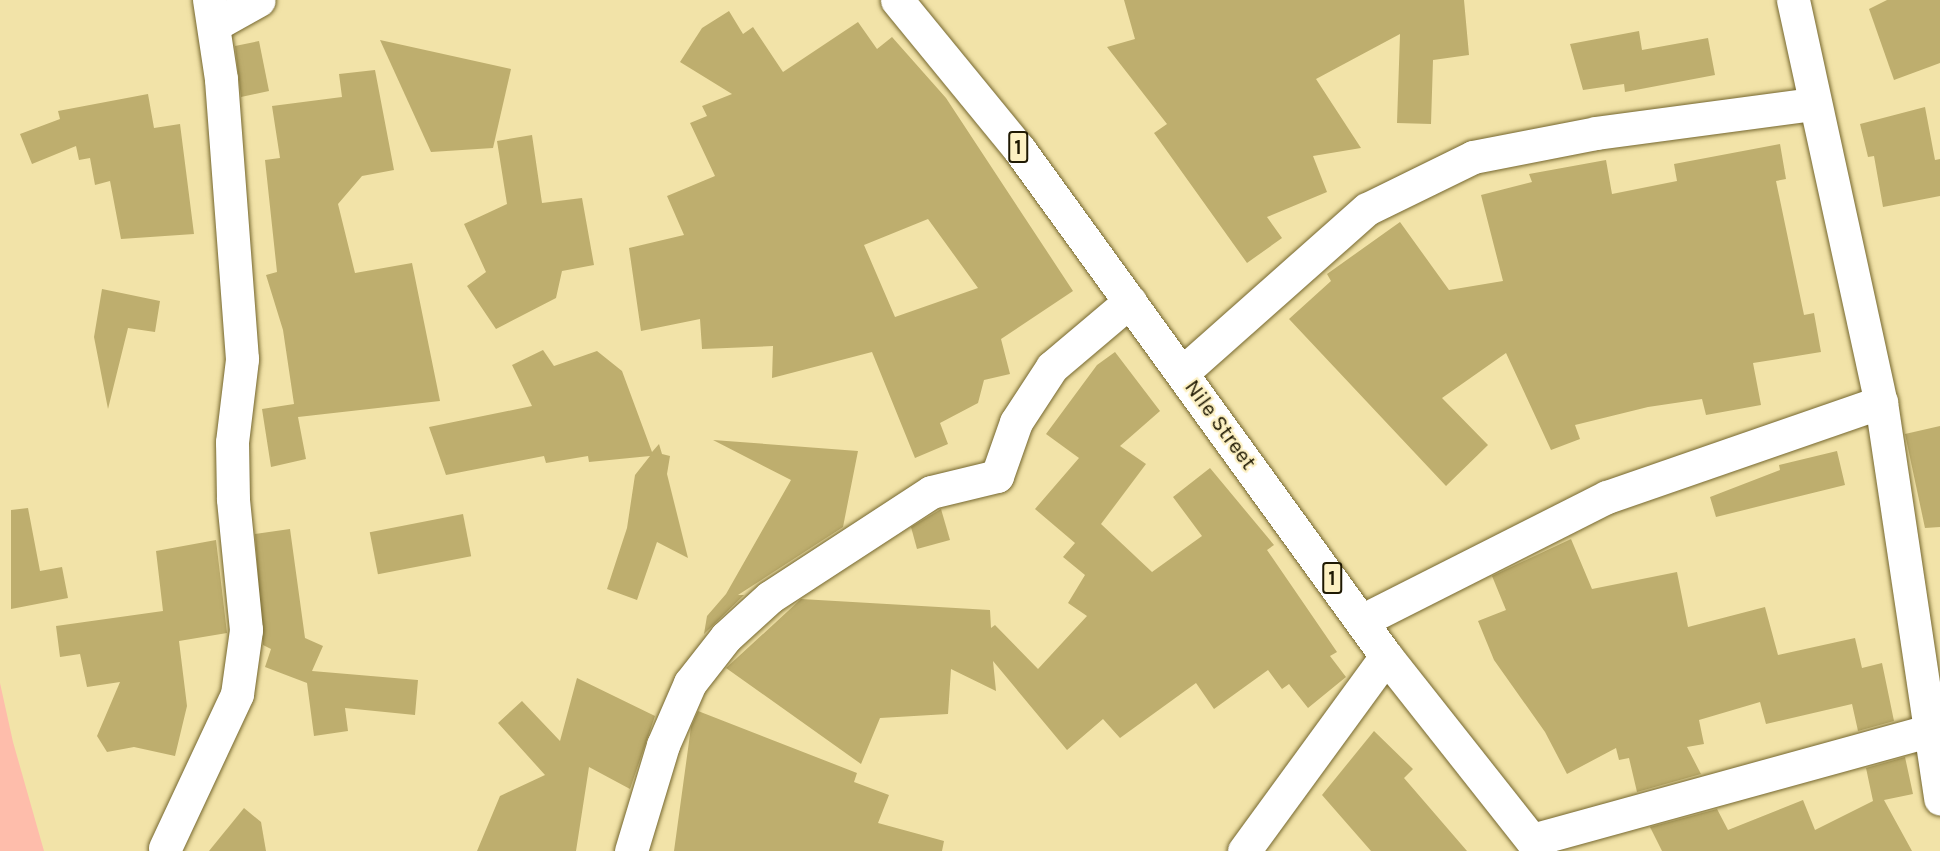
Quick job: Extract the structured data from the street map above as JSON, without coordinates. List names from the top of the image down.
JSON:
{
  "streets": {
    "street": ["1", "Nile Street"]
  }
}
